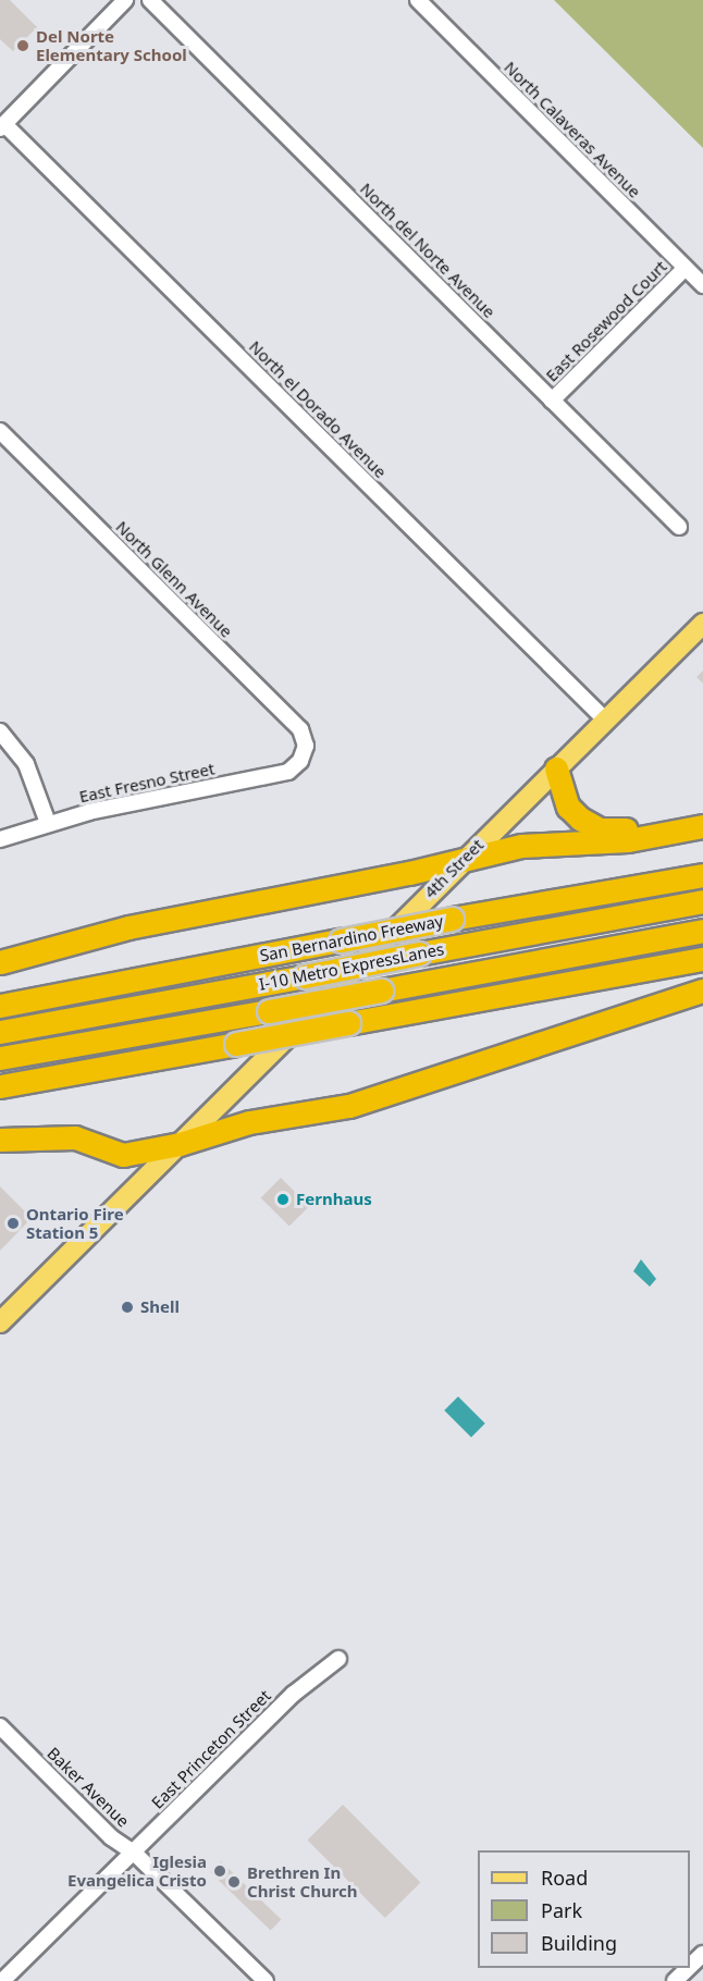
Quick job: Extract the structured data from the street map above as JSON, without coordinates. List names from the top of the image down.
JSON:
{
  "streets": {
    "highway": ["San Bernardino Freeway", "I-10 Metro ExpressLanes"],
    "main road": ["4th Street"],
    "street": [
      "North Calaveras Avenue",
      "North del Norte Avenue",
      "East Rosewood Court",
      "North el Dorado Avenue",
      "North Glenn Avenue",
      "East Fresno Street",
      "East Princeton Street",
      "Baker Avenue"
    ]
  },
  "crossings": [
    ["North Calaveras Avenue", "East Rosewood Court"],
    ["North del Norte Avenue", "East Rosewood Court"],
    ["North el Dorado Avenue", "4th Street"],
    ["North Glenn Avenue", "East Fresno Street"],
    ["East Princeton Street", "Baker Avenue"]
  ],
  "places": [
    "Del Norte Elementary School",
    "Fernhaus",
    "Ontario Fire Station 5",
    "Shell",
    "Iglesia Evangelica Cristo",
    "Brethren In Christ Church"
  ],
  "legend": ["Road", "Park", "Building"]
}
